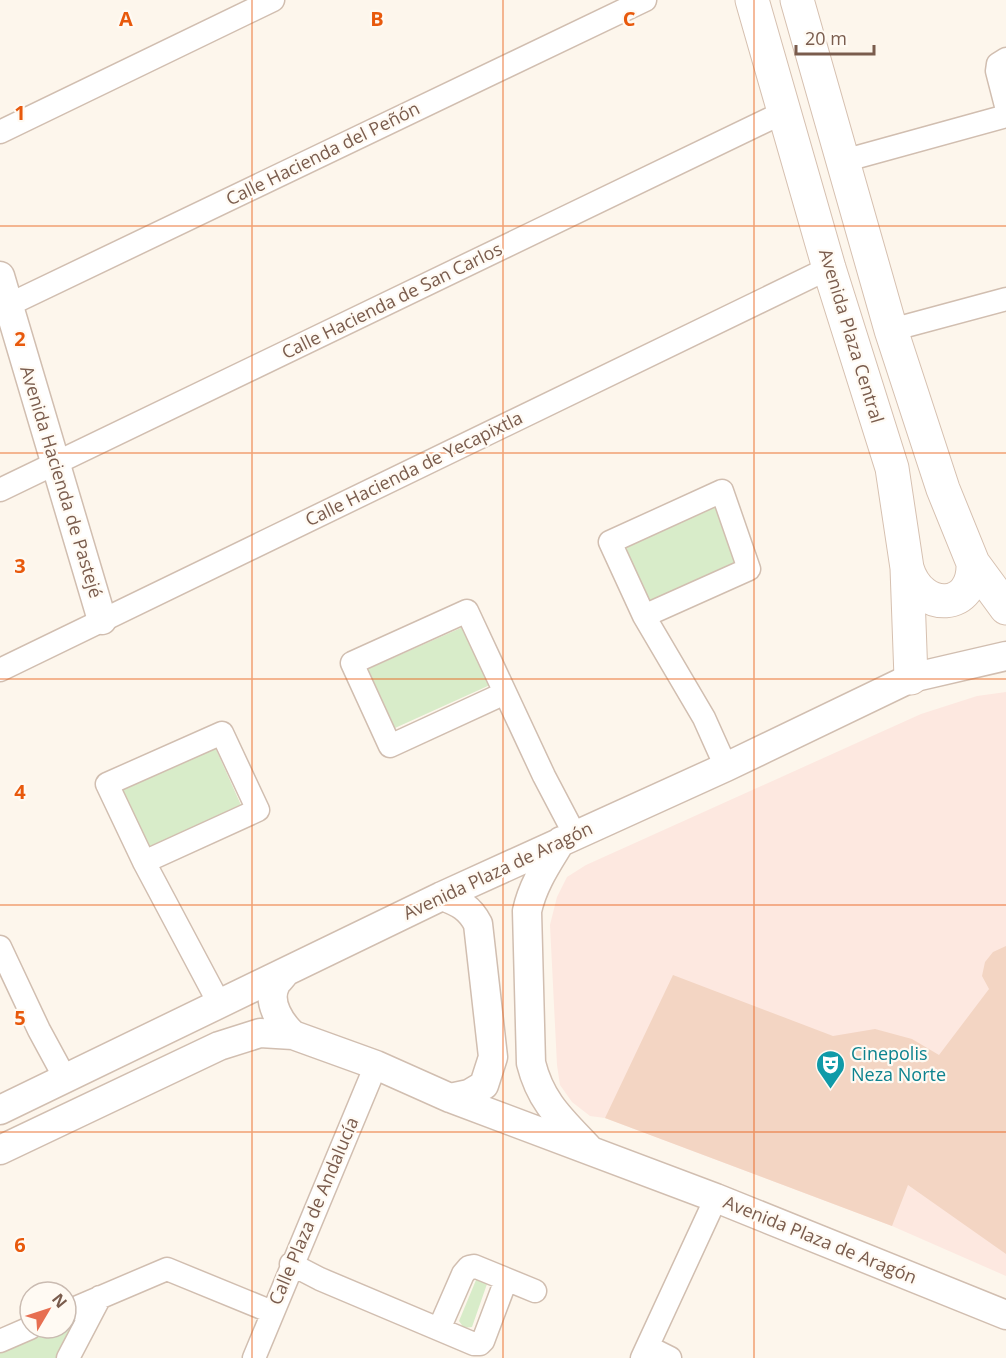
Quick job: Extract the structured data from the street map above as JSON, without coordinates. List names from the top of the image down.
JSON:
{
  "streets": {
    "main road": ["Avenida Plaza Central"],
    "street": [
      "Calle Hacienda del Peñón",
      "Calle Hacienda de San Carlos",
      "Calle Hacienda de Yecapixtla",
      "Avenida Hacienda de Pastejé",
      "Avenida Plaza de Aragón",
      "Calle Plaza de Andalucía"
    ]
  },
  "crossings": [
    ["Calle Hacienda del Peñón", "Avenida Hacienda de Pastejé"],
    ["Calle Hacienda de San Carlos", "Avenida Plaza Central"],
    ["Calle Hacienda de San Carlos", "Avenida Hacienda de Pastejé"],
    ["Avenida Plaza Central", "Calle Hacienda de Yecapixtla"],
    ["Avenida Plaza Central", "Avenida Plaza de Aragón"],
    ["Calle Hacienda de Yecapixtla", "Avenida Hacienda de Pastejé"],
    ["Avenida Plaza de Aragón", "Calle Plaza de Andalucía"]
  ],
  "places": {
    "theatre": ["Cinepolis Neza Norte"]
  },
  "scale_bar": "20 m",
  "north": "top right",
  "grid": {
    "columns": ["A", "B", "C"],
    "rows": [
      "1",
      "2",
      "3",
      "4",
      "5",
      "6"
    ]
  }
}
